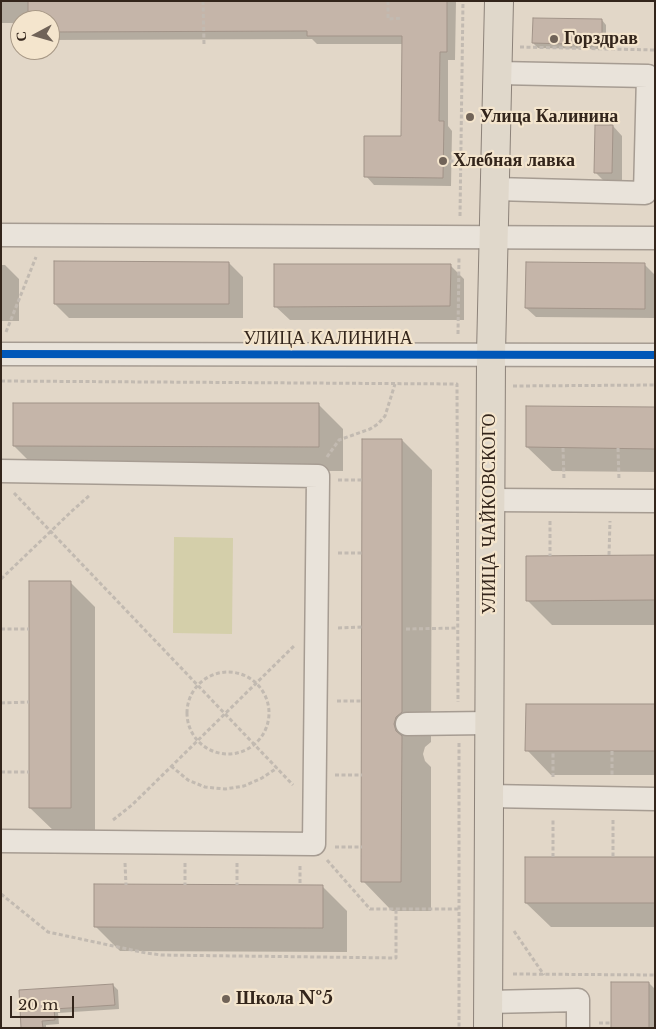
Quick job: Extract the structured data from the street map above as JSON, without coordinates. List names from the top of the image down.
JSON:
{
  "streets": {
    "main road": ["УЛИЦА ЧАЙКОВСКОГО"],
    "street": ["УЛИЦА КАЛИНИНА"]
  },
  "crossings": [
    ["УЛИЦА КАЛИНИНА", "УЛИЦА ЧАЙКОВСКОГО"]
  ],
  "places": [
    "Горздрав",
    "Улица Калинина",
    "Хлебная лавка",
    "Школа №5"
  ],
  "scale_bar": "20 m",
  "north": "left"
}
